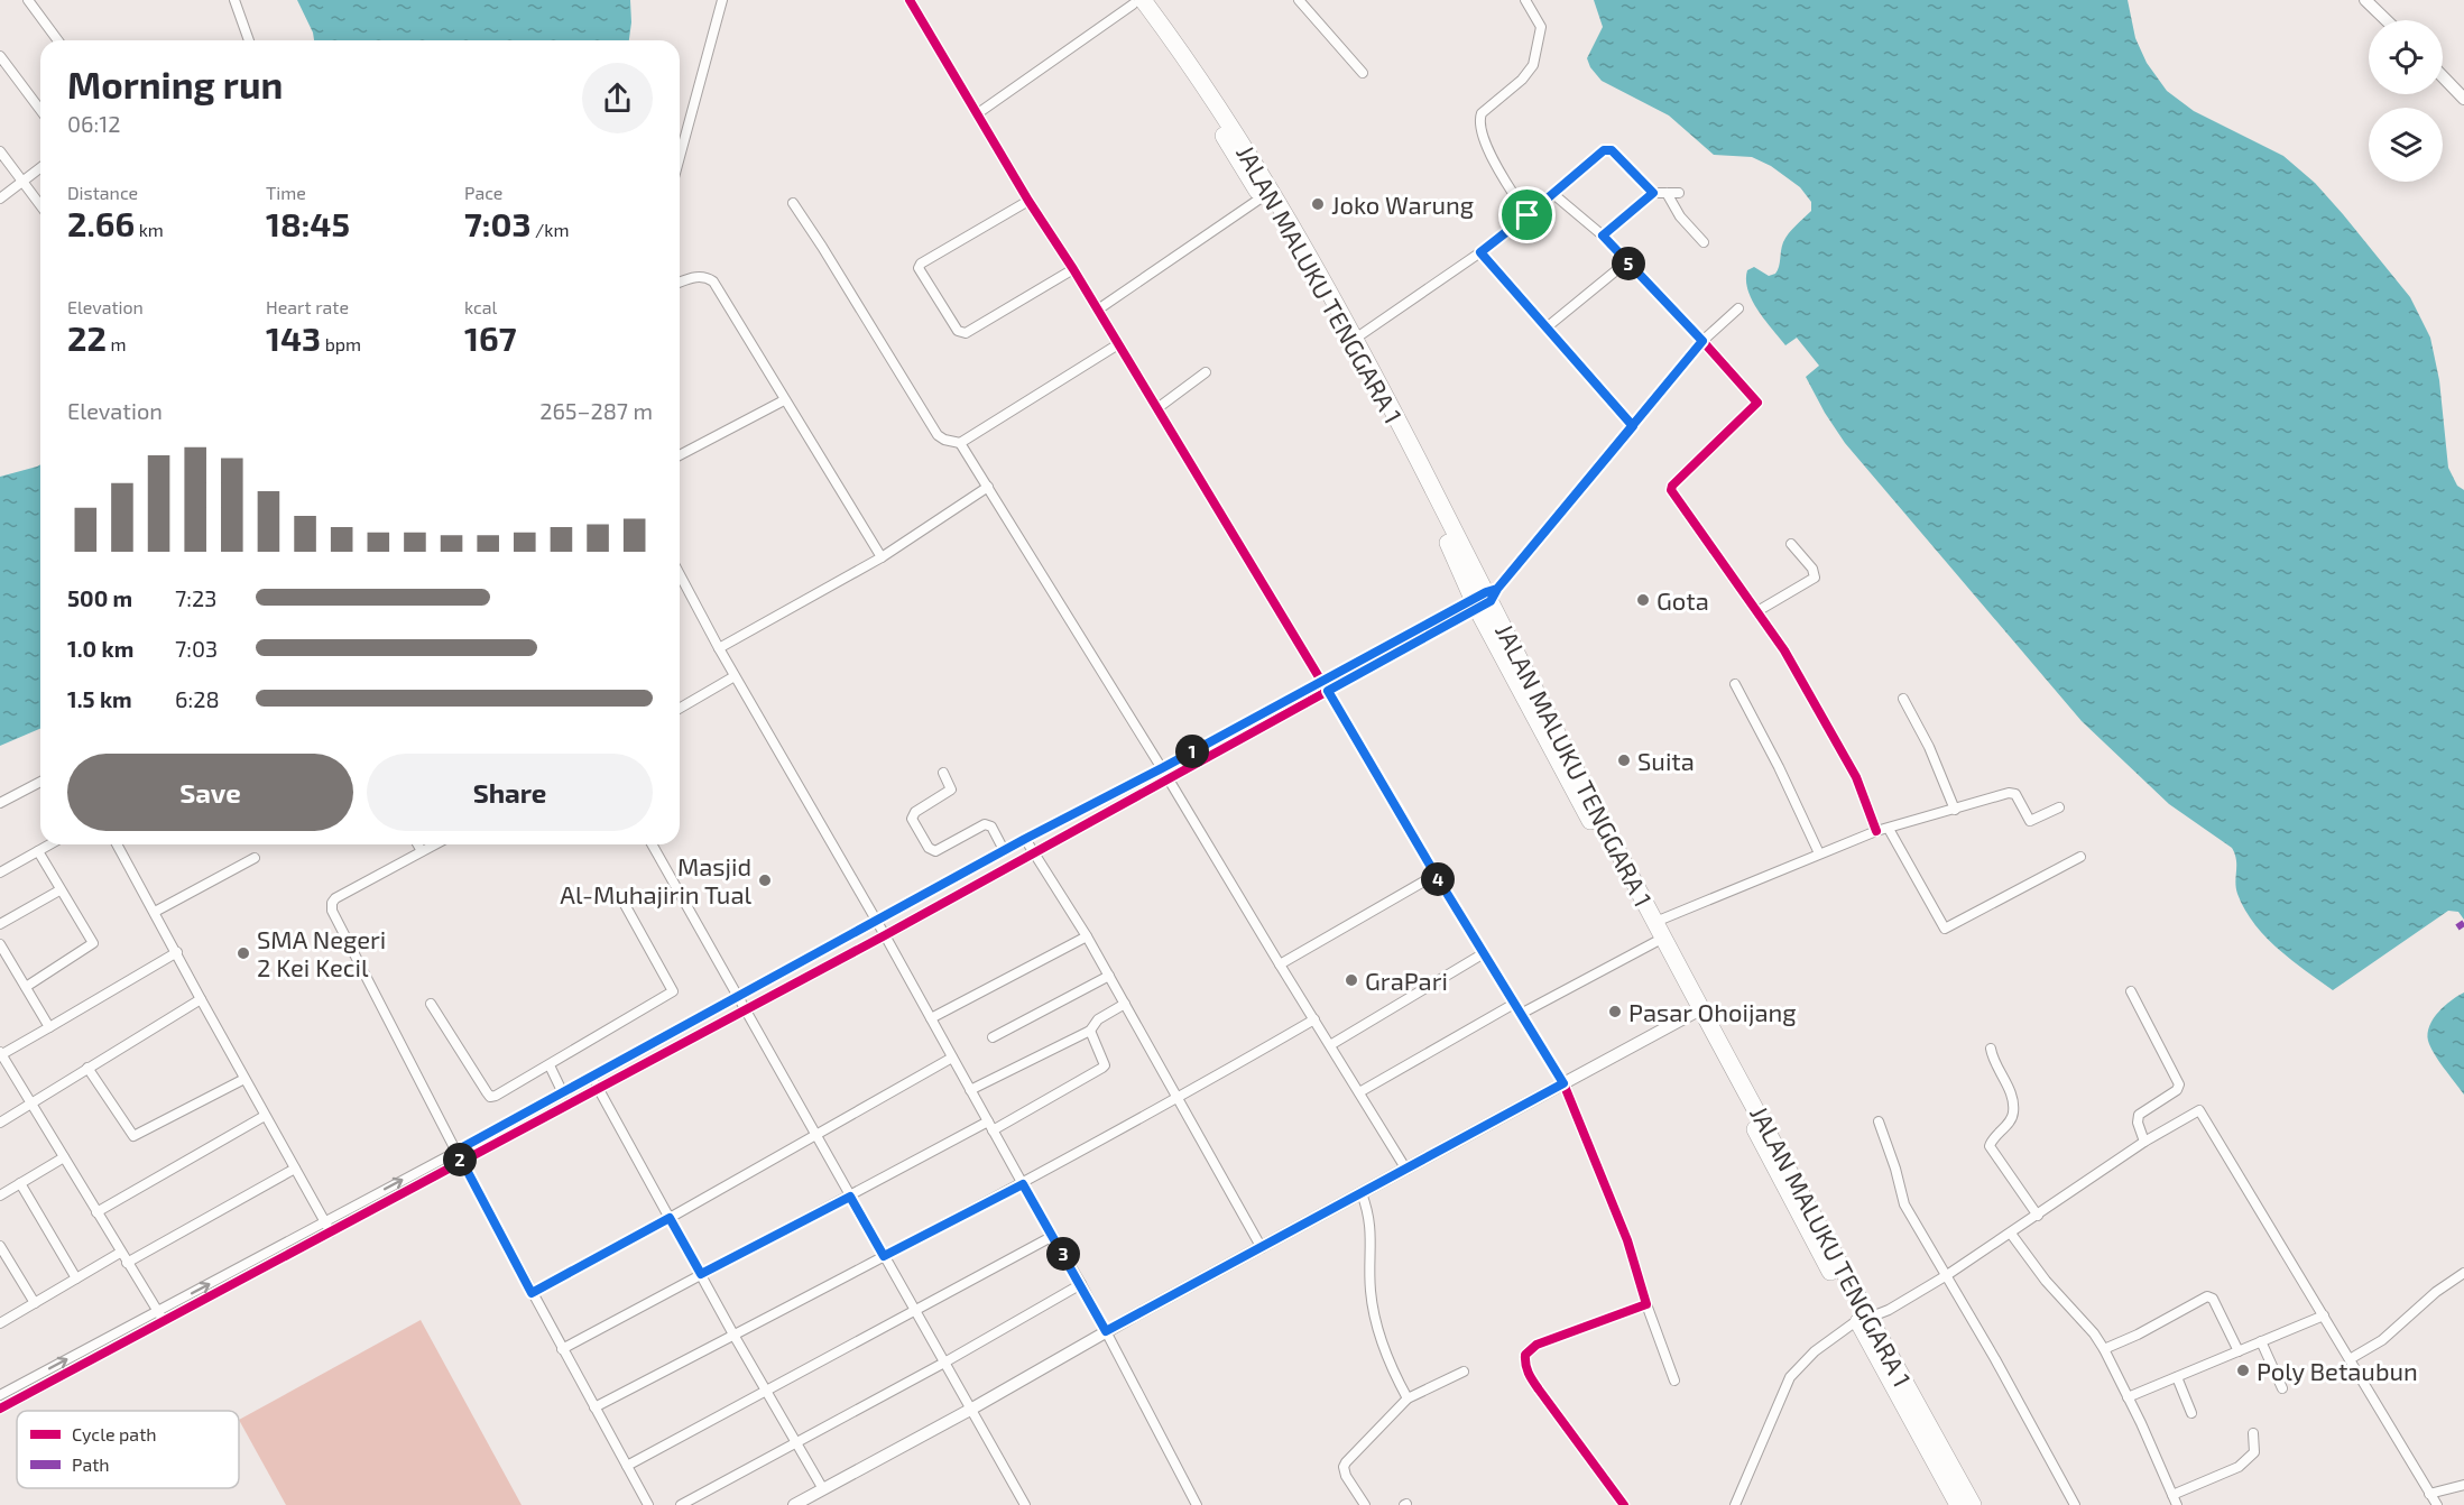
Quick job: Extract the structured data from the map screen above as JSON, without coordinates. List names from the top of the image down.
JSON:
{
  "streets": {
    "highway": ["JALAN MALUKU TENGGARA 1"]
  },
  "places": [
    "Joko Warung",
    "Gota",
    "Suita",
    "Masjid Al-Muhajirin Tual",
    "SMA Negeri 2 Kei Kecil",
    "GraPari",
    "Pasar Ohoijang",
    "Poly Betaubun"
  ],
  "legend": ["Cycle path", "Path"],
  "page": {
    "heading": ["Morning run", "06:12"],
    "stats": [
      ["Distance", "2.66 km"],
      ["Time", "18:45"],
      ["Pace", "7:03 /km"],
      ["Elevation", "22 m"],
      ["Heart rate", "143 bpm"],
      ["kcal", "167"]
    ],
    "pins": [
      "5",
      "1",
      "4",
      "2",
      "3"
    ],
    "chart": ["Elevation", "265–287 m"],
    "list": [
      {
        "name": "500 m",
        "note": "7:23"
      },
      {
        "name": "1.0 km",
        "note": "7:03"
      },
      {
        "name": "1.5 km",
        "note": "6:28"
      }
    ],
    "buttons": ["Save", "Share"]
  }
}
